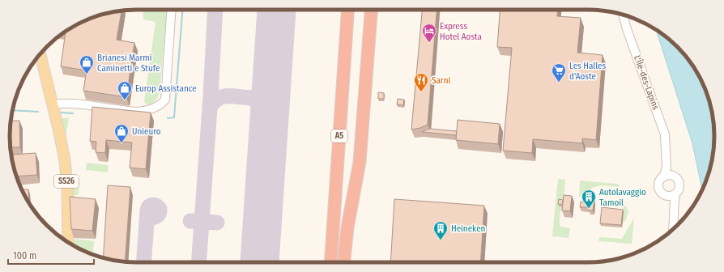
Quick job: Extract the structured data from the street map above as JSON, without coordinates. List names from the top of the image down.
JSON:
{
  "streets": {
    "highway": ["A5"],
    "main road": ["SS26"],
    "street": ["L'Île-des-Lapins"]
  },
  "places": {
    "hotel": ["Express Hotel Aosta"],
    "shop": ["Brianesi Marmi Caminetti e Stufe", "Europ Assistance", "Unieuro"],
    "supermarket": ["Les Halles d'Aoste"],
    "restaurant": ["Sarni"],
    "building": ["Autolavaggio Tamoil", "Heineken"]
  },
  "scale_bar": "100 m"
}
